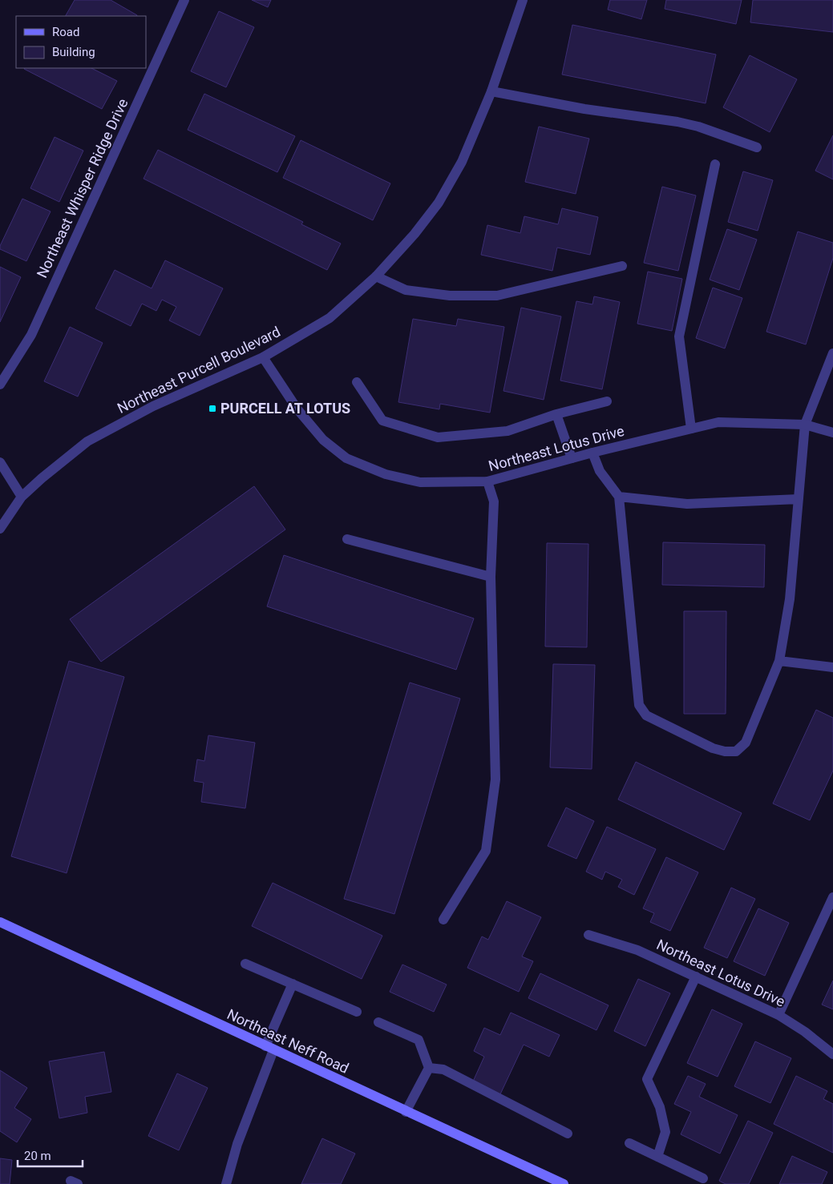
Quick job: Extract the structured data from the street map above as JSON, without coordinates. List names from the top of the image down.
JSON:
{
  "streets": {
    "main road": ["Northeast Neff Road"],
    "street": ["Northeast Whisper Ridge Drive", "Northeast Purcell Boulevard", "Northeast Lotus Drive"]
  },
  "crossings": [
    ["Northeast Purcell Boulevard", "Northeast Lotus Drive"]
  ],
  "places": {
    "transit": ["PURCELL AT LOTUS"]
  },
  "legend": ["Road", "Building"],
  "scale_bar": "20 m"
}
